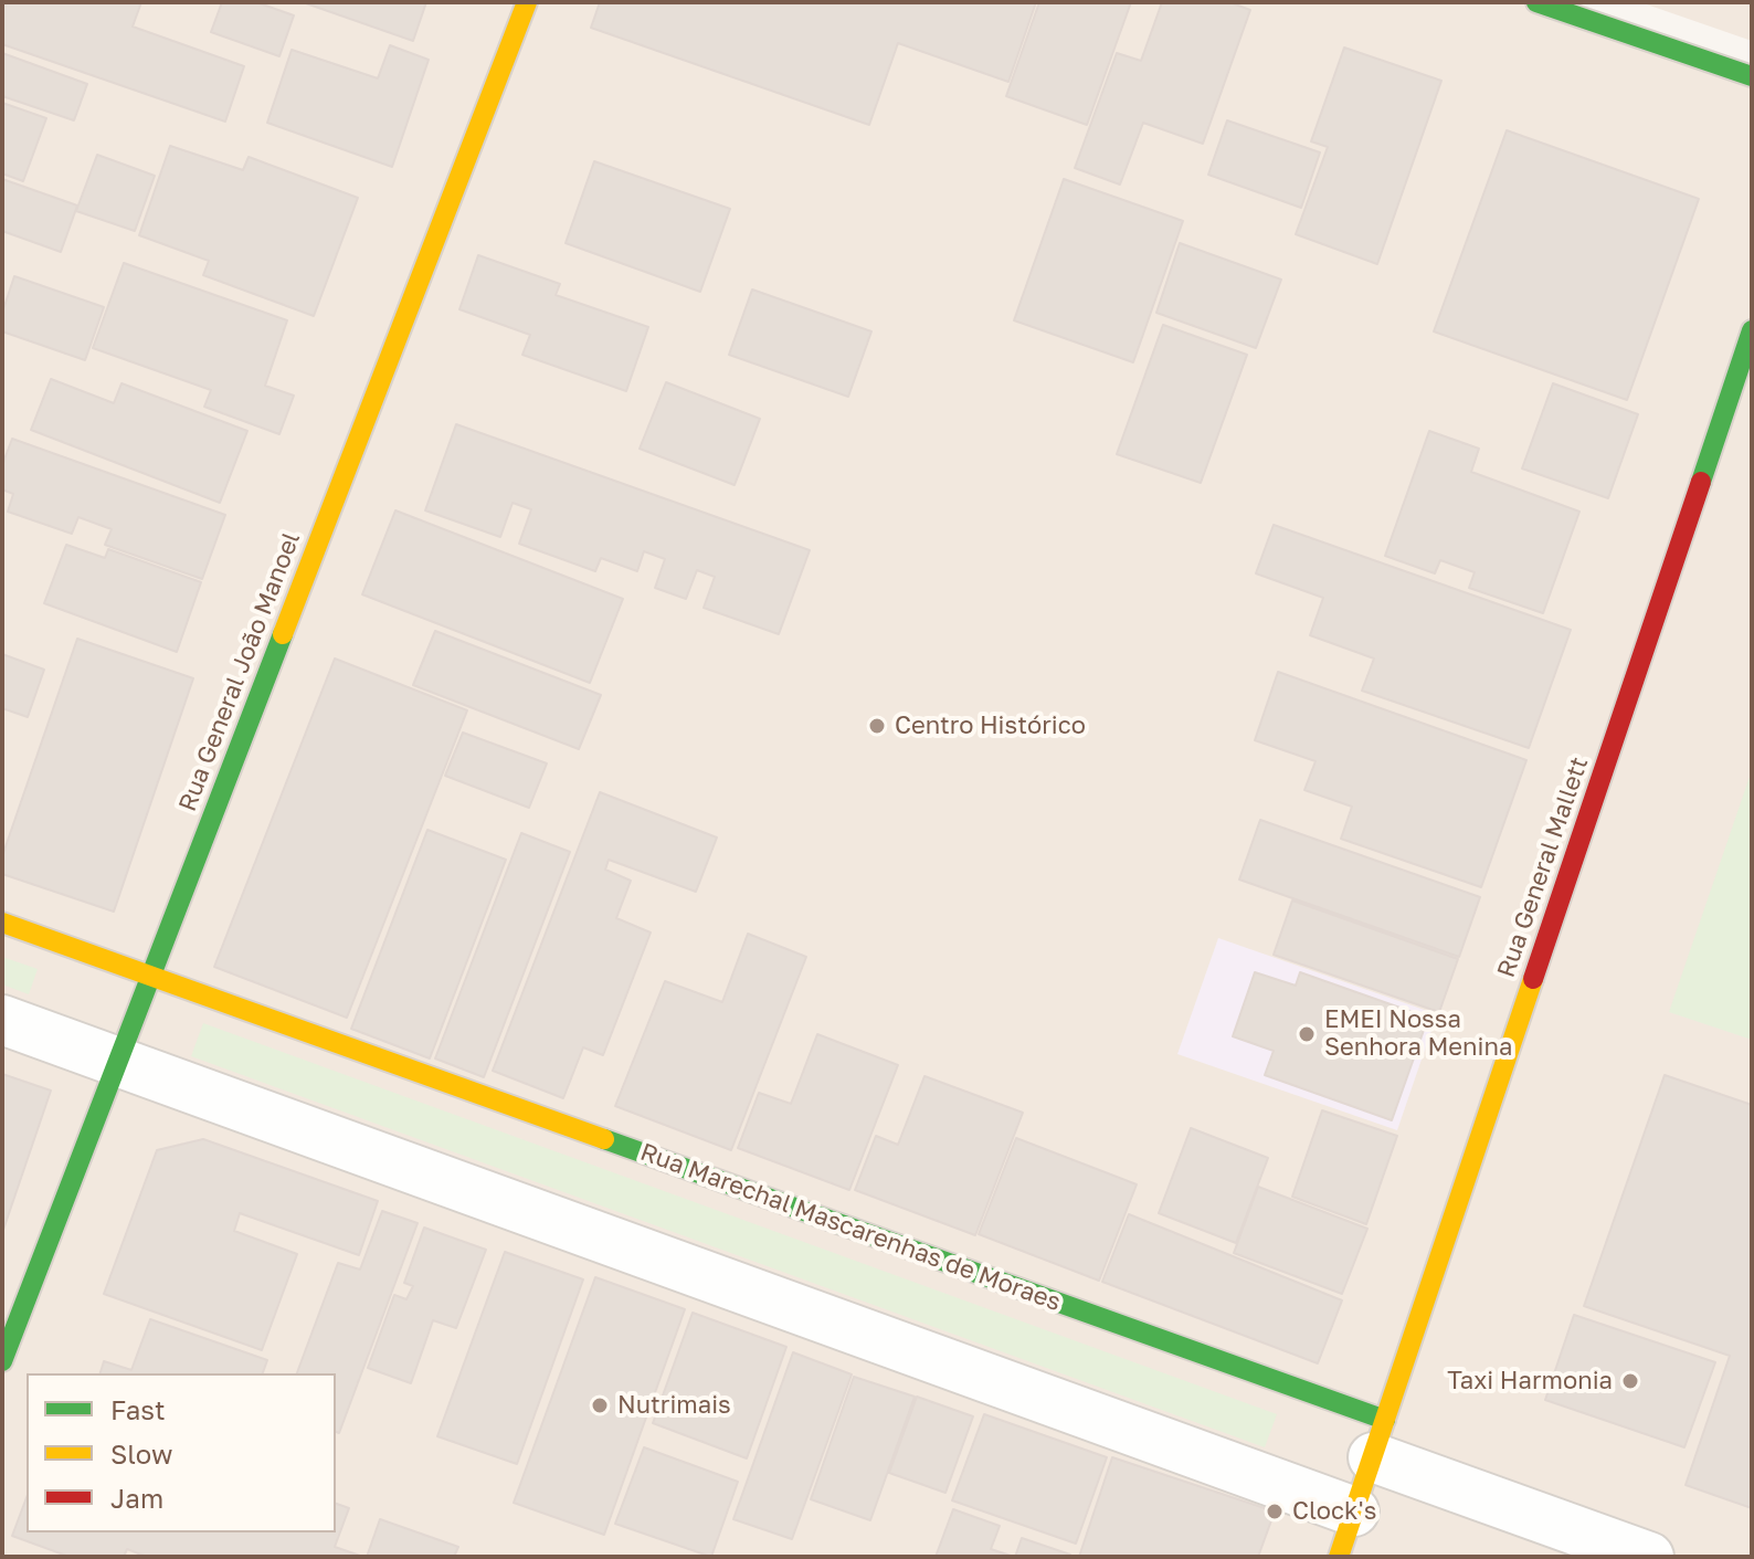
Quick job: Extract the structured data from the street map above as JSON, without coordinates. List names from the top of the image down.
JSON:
{
  "streets": {
    "street": ["Rua General João Manoel", "Rua General Mallett", "Rua Marechal Mascarenhas de Moraes"]
  },
  "crossings": [
    ["Rua General João Manoel", "Rua Marechal Mascarenhas de Moraes"],
    ["Rua General Mallett", "Rua Marechal Mascarenhas de Moraes"]
  ],
  "places": [
    "Centro Histórico",
    "EMEI Nossa Senhora Menina",
    "Taxi Harmonia",
    "Nutrimais",
    "Clock's"
  ],
  "legend": ["Fast", "Slow", "Jam"]
}
